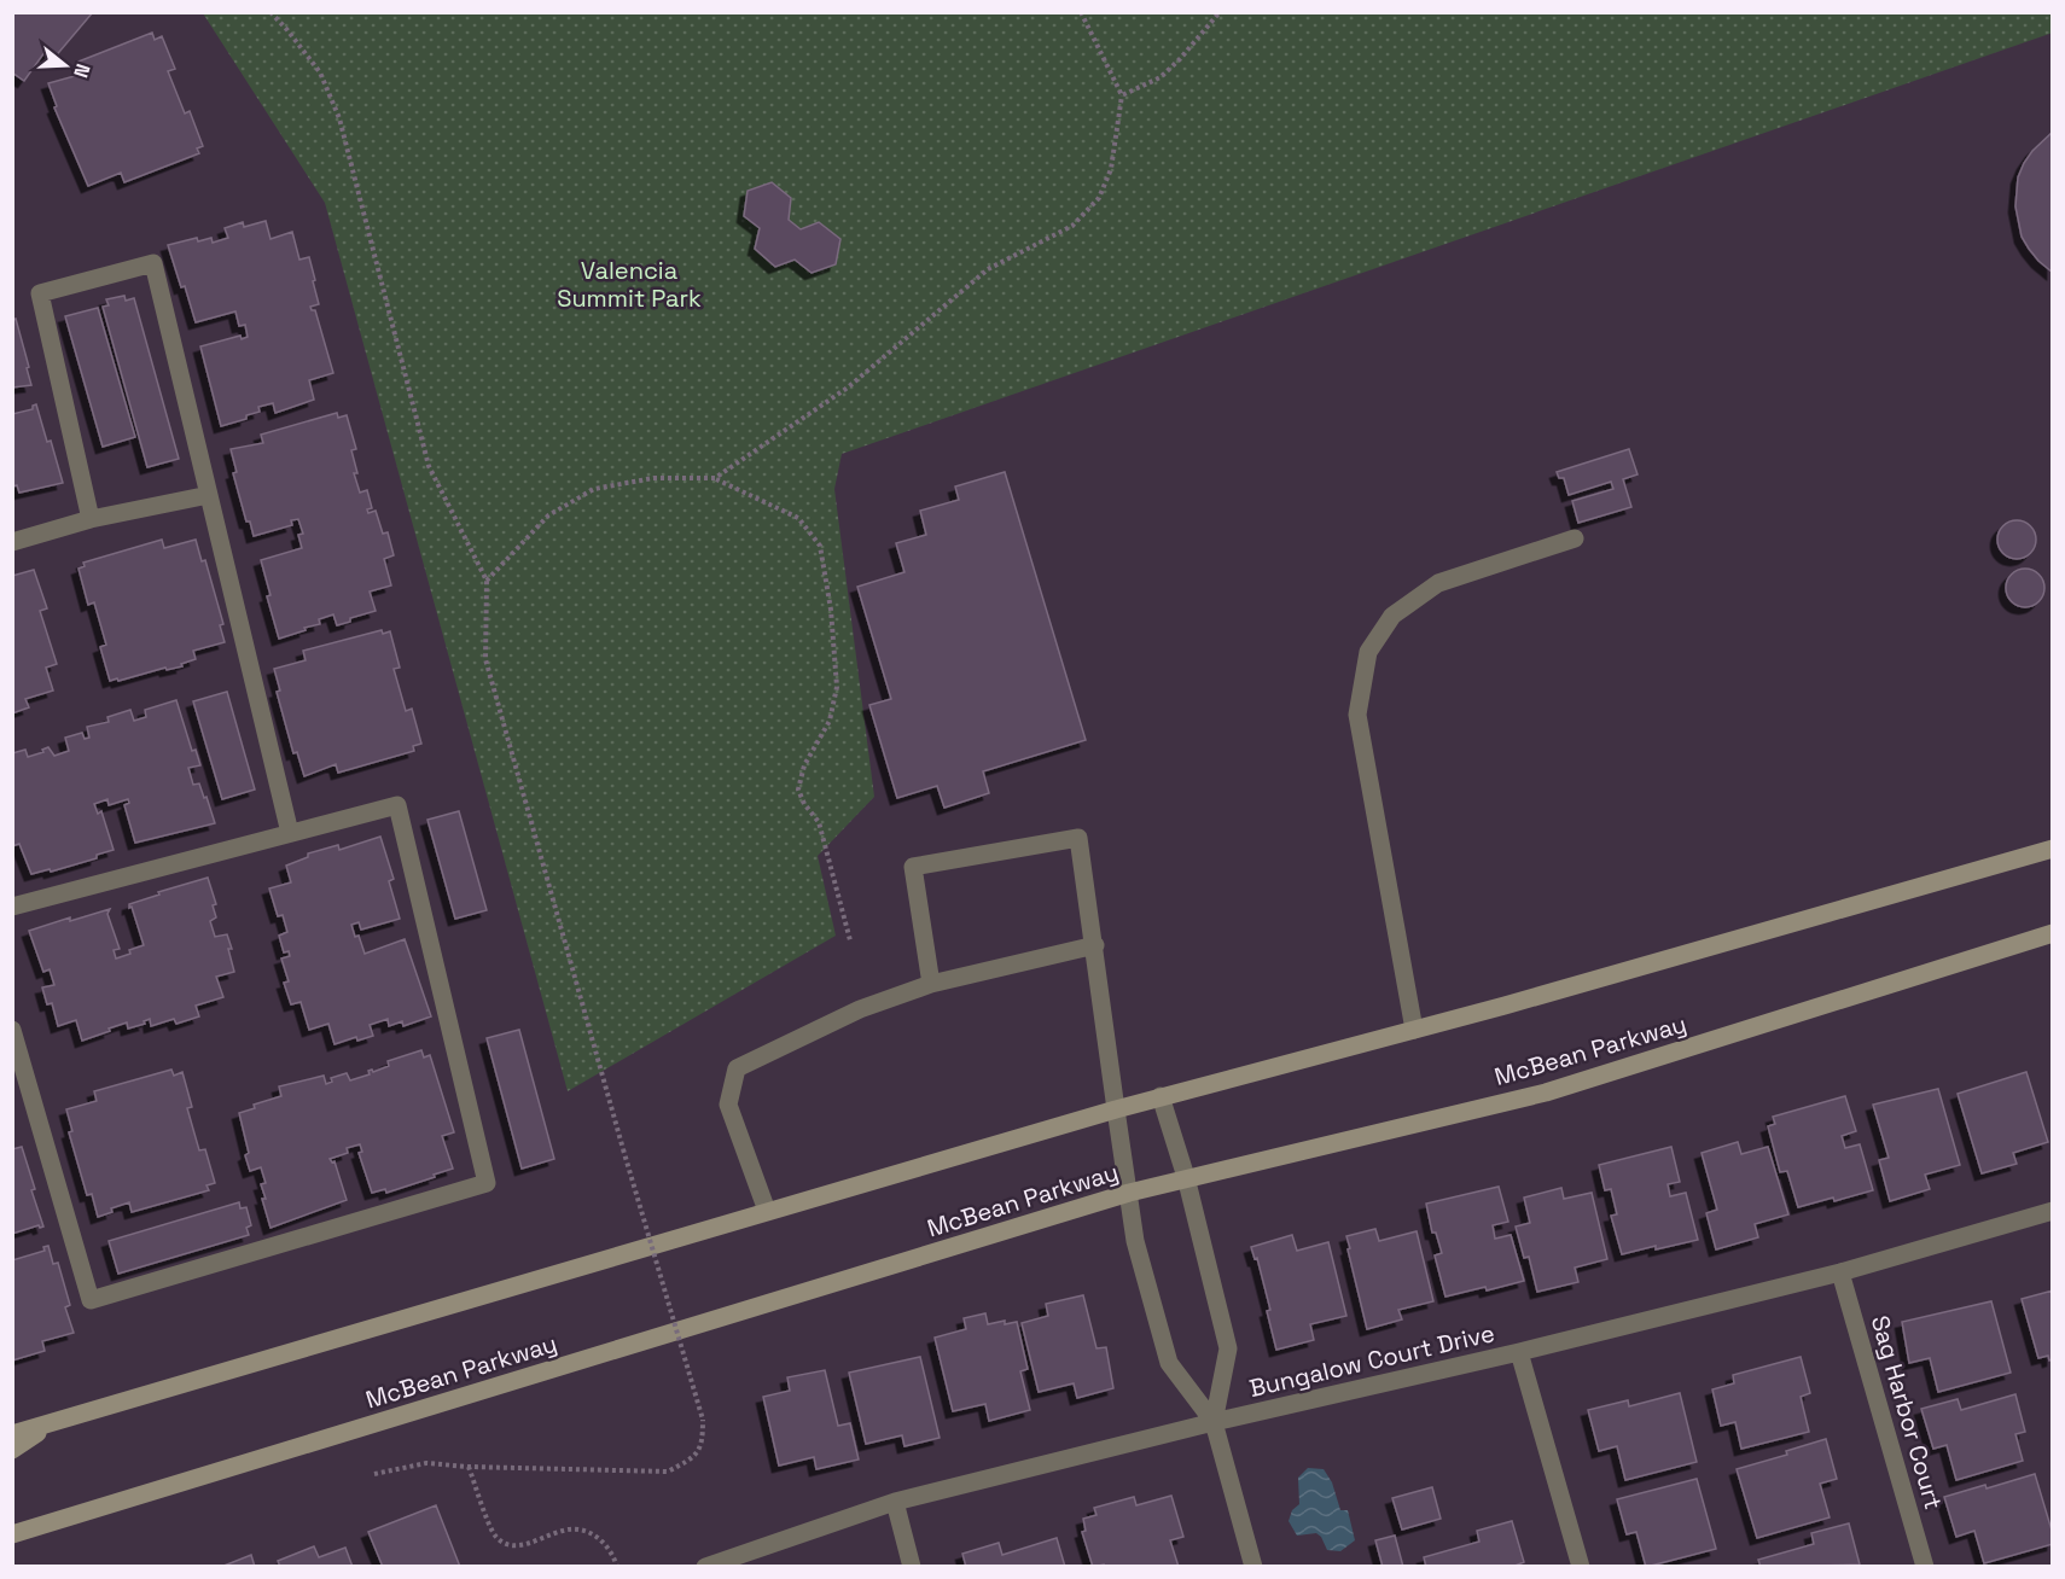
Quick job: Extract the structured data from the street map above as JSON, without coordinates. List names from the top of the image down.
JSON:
{
  "streets": {
    "main road": ["McBean Parkway"],
    "street": ["Bungalow Court Drive", "Sag Harbor Court"]
  },
  "crossings": [
    ["Bungalow Court Drive", "Sag Harbor Court"]
  ],
  "parks": ["Valencia Summit Park"],
  "north": "right"
}
